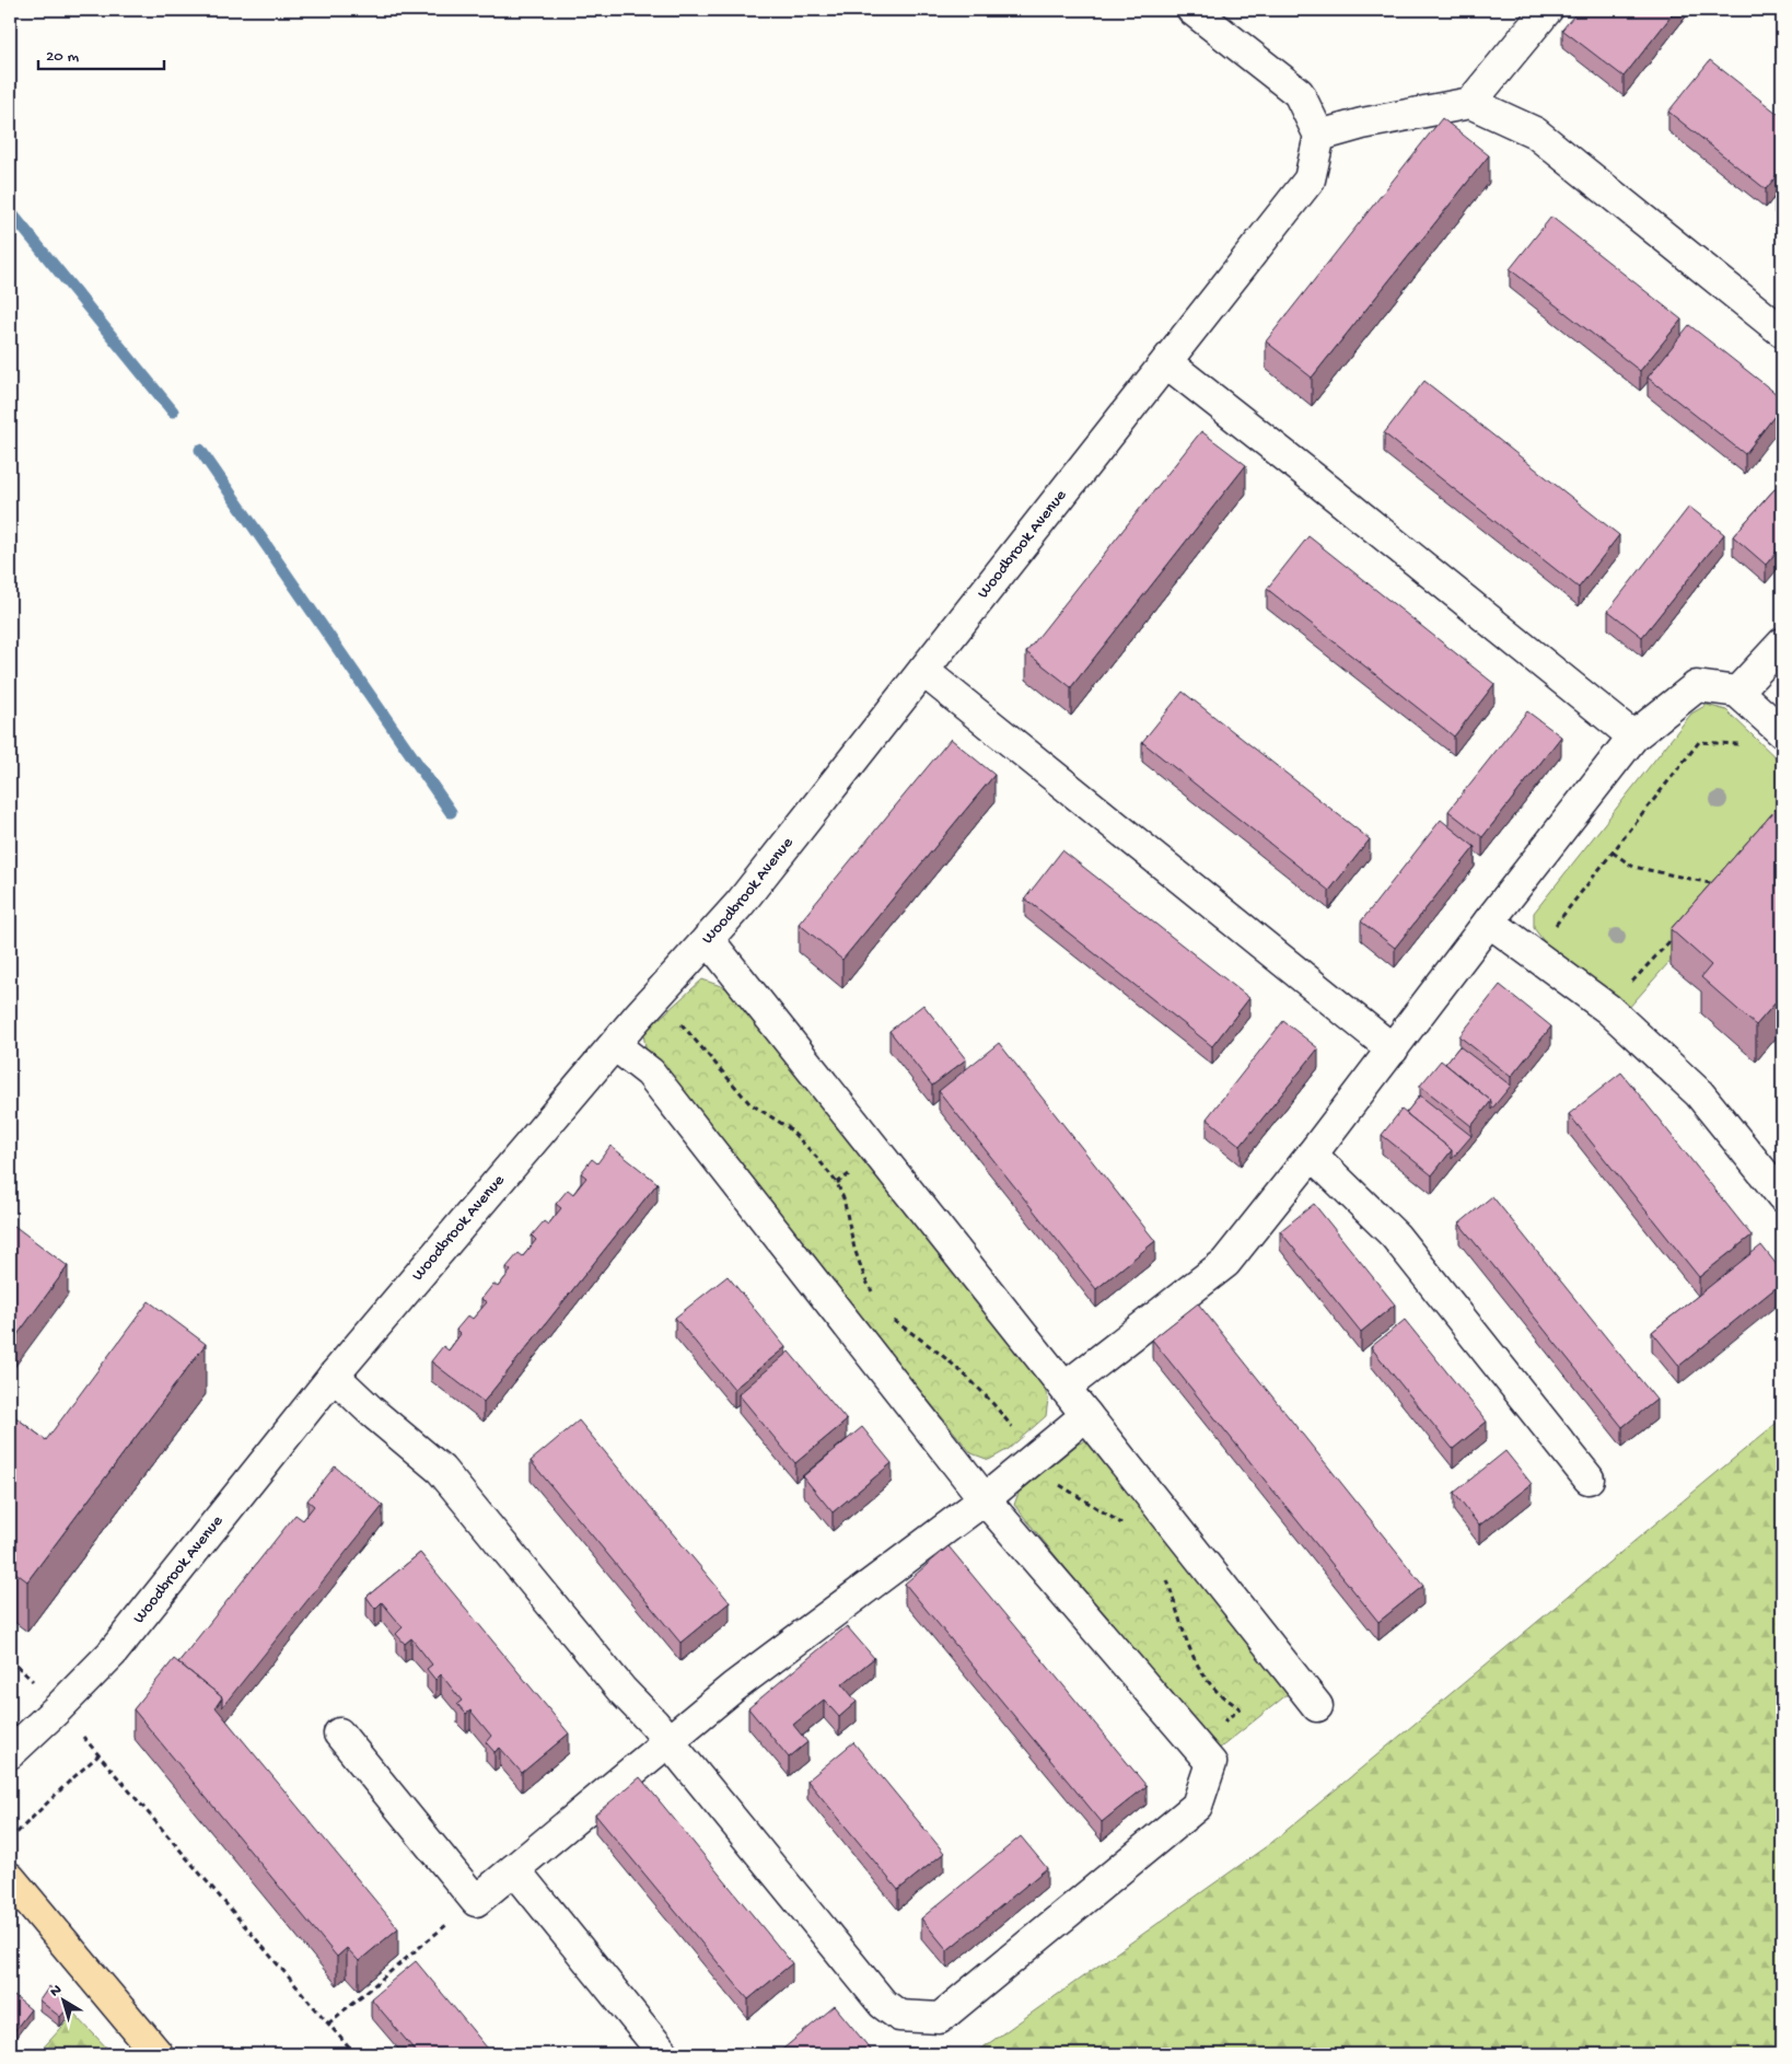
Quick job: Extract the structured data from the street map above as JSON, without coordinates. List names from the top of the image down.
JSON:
{
  "streets": {
    "street": ["Woodbrook Avenue"]
  },
  "scale_bar": "20 m",
  "north": "top left"
}
